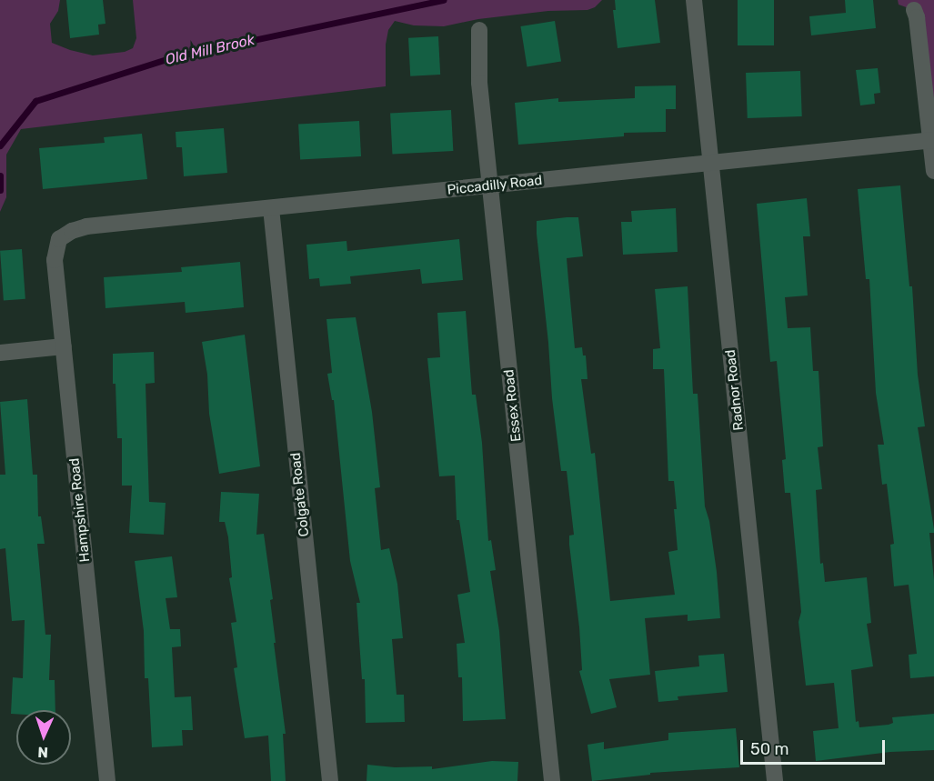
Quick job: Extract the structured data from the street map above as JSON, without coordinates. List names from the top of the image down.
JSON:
{
  "streets": {
    "street": [
      "Piccadilly Road",
      "Radnor Road",
      "Essex Road",
      "Colgate Road",
      "Hampshire Road"
    ]
  },
  "crossings": [
    ["Piccadilly Road", "Radnor Road"],
    ["Piccadilly Road", "Essex Road"],
    ["Piccadilly Road", "Colgate Road"],
    ["Piccadilly Road", "Hampshire Road"]
  ],
  "water": ["Old Mill Brook"],
  "scale_bar": "50 m",
  "north": "bottom"
}
